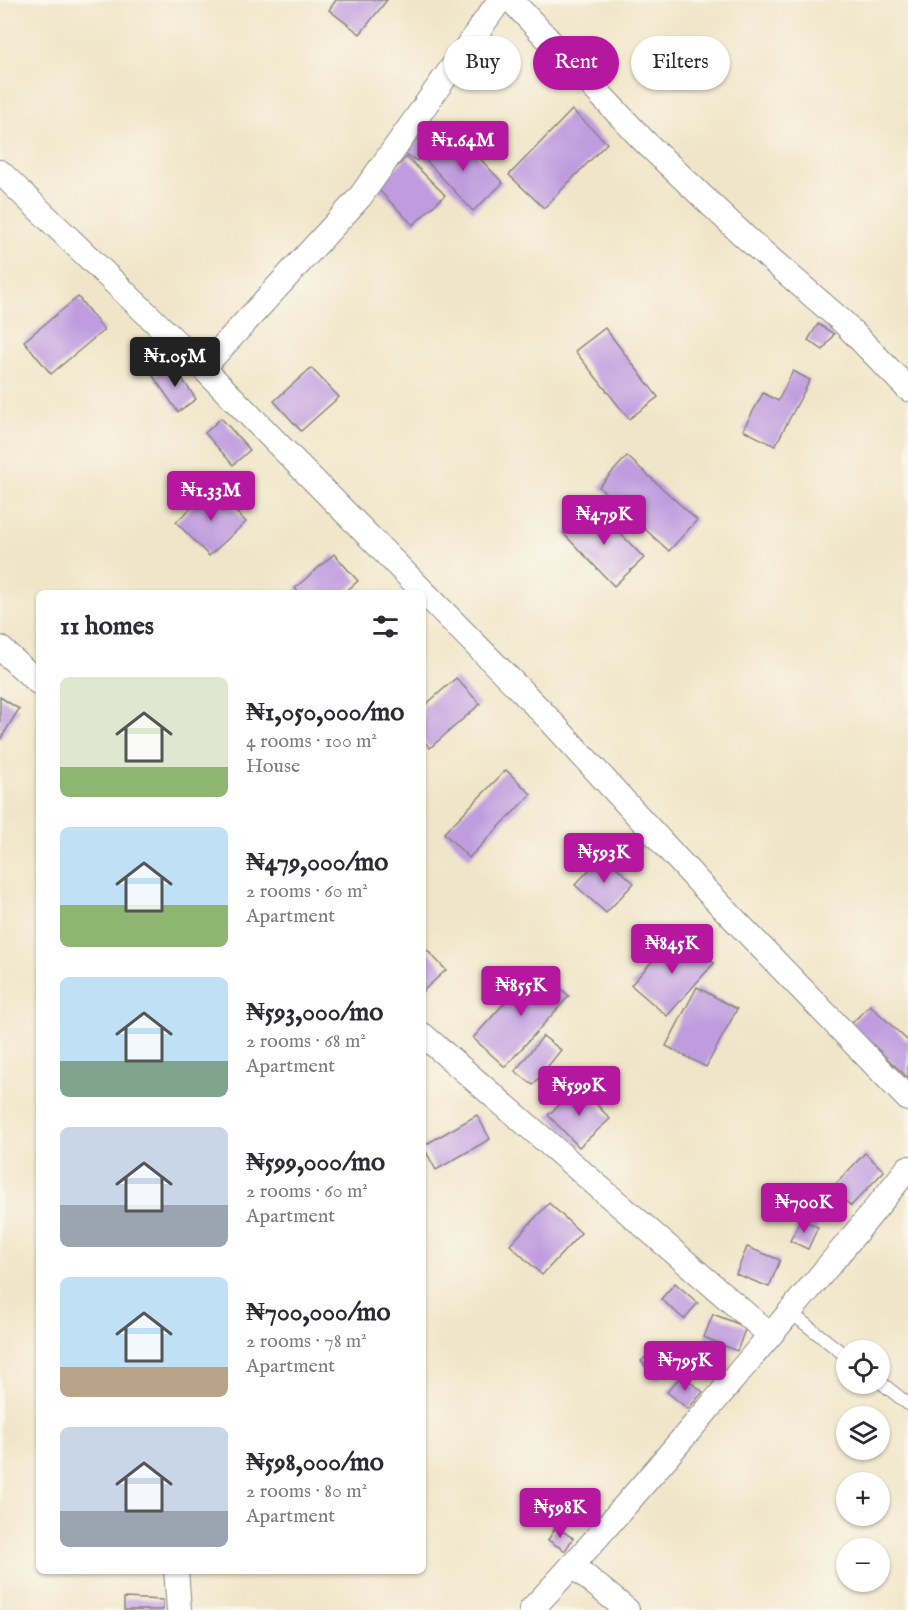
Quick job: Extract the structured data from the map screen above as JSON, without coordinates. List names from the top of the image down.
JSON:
{
  "page": {
    "chip": ["Buy", "Rent", "Filters"],
    "price": [
      "₦1.64M",
      "₦1.05M",
      "₦1.33M",
      "₦479K",
      "₦593K",
      "₦845K",
      "₦855K",
      "₦599K",
      "₦700K",
      "₦795K",
      "₦598K"
    ],
    "heading": "11 homes",
    "list": [
      {
        "name": "₦1,050,000/mo",
        "note": "4 rooms · 100 m² · House"
      },
      {
        "name": "₦479,000/mo",
        "note": "2 rooms · 60 m² · Apartment"
      },
      {
        "name": "₦593,000/mo",
        "note": "2 rooms · 68 m² · Apartment"
      },
      {
        "name": "₦599,000/mo",
        "note": "2 rooms · 60 m² · Apartment"
      },
      {
        "name": "₦700,000/mo",
        "note": "2 rooms · 78 m² · Apartment"
      },
      {
        "name": "₦598,000/mo",
        "note": "2 rooms · 80 m² · Apartment"
      }
    ],
    "map_buttons": ["+", "−"]
  }
}
